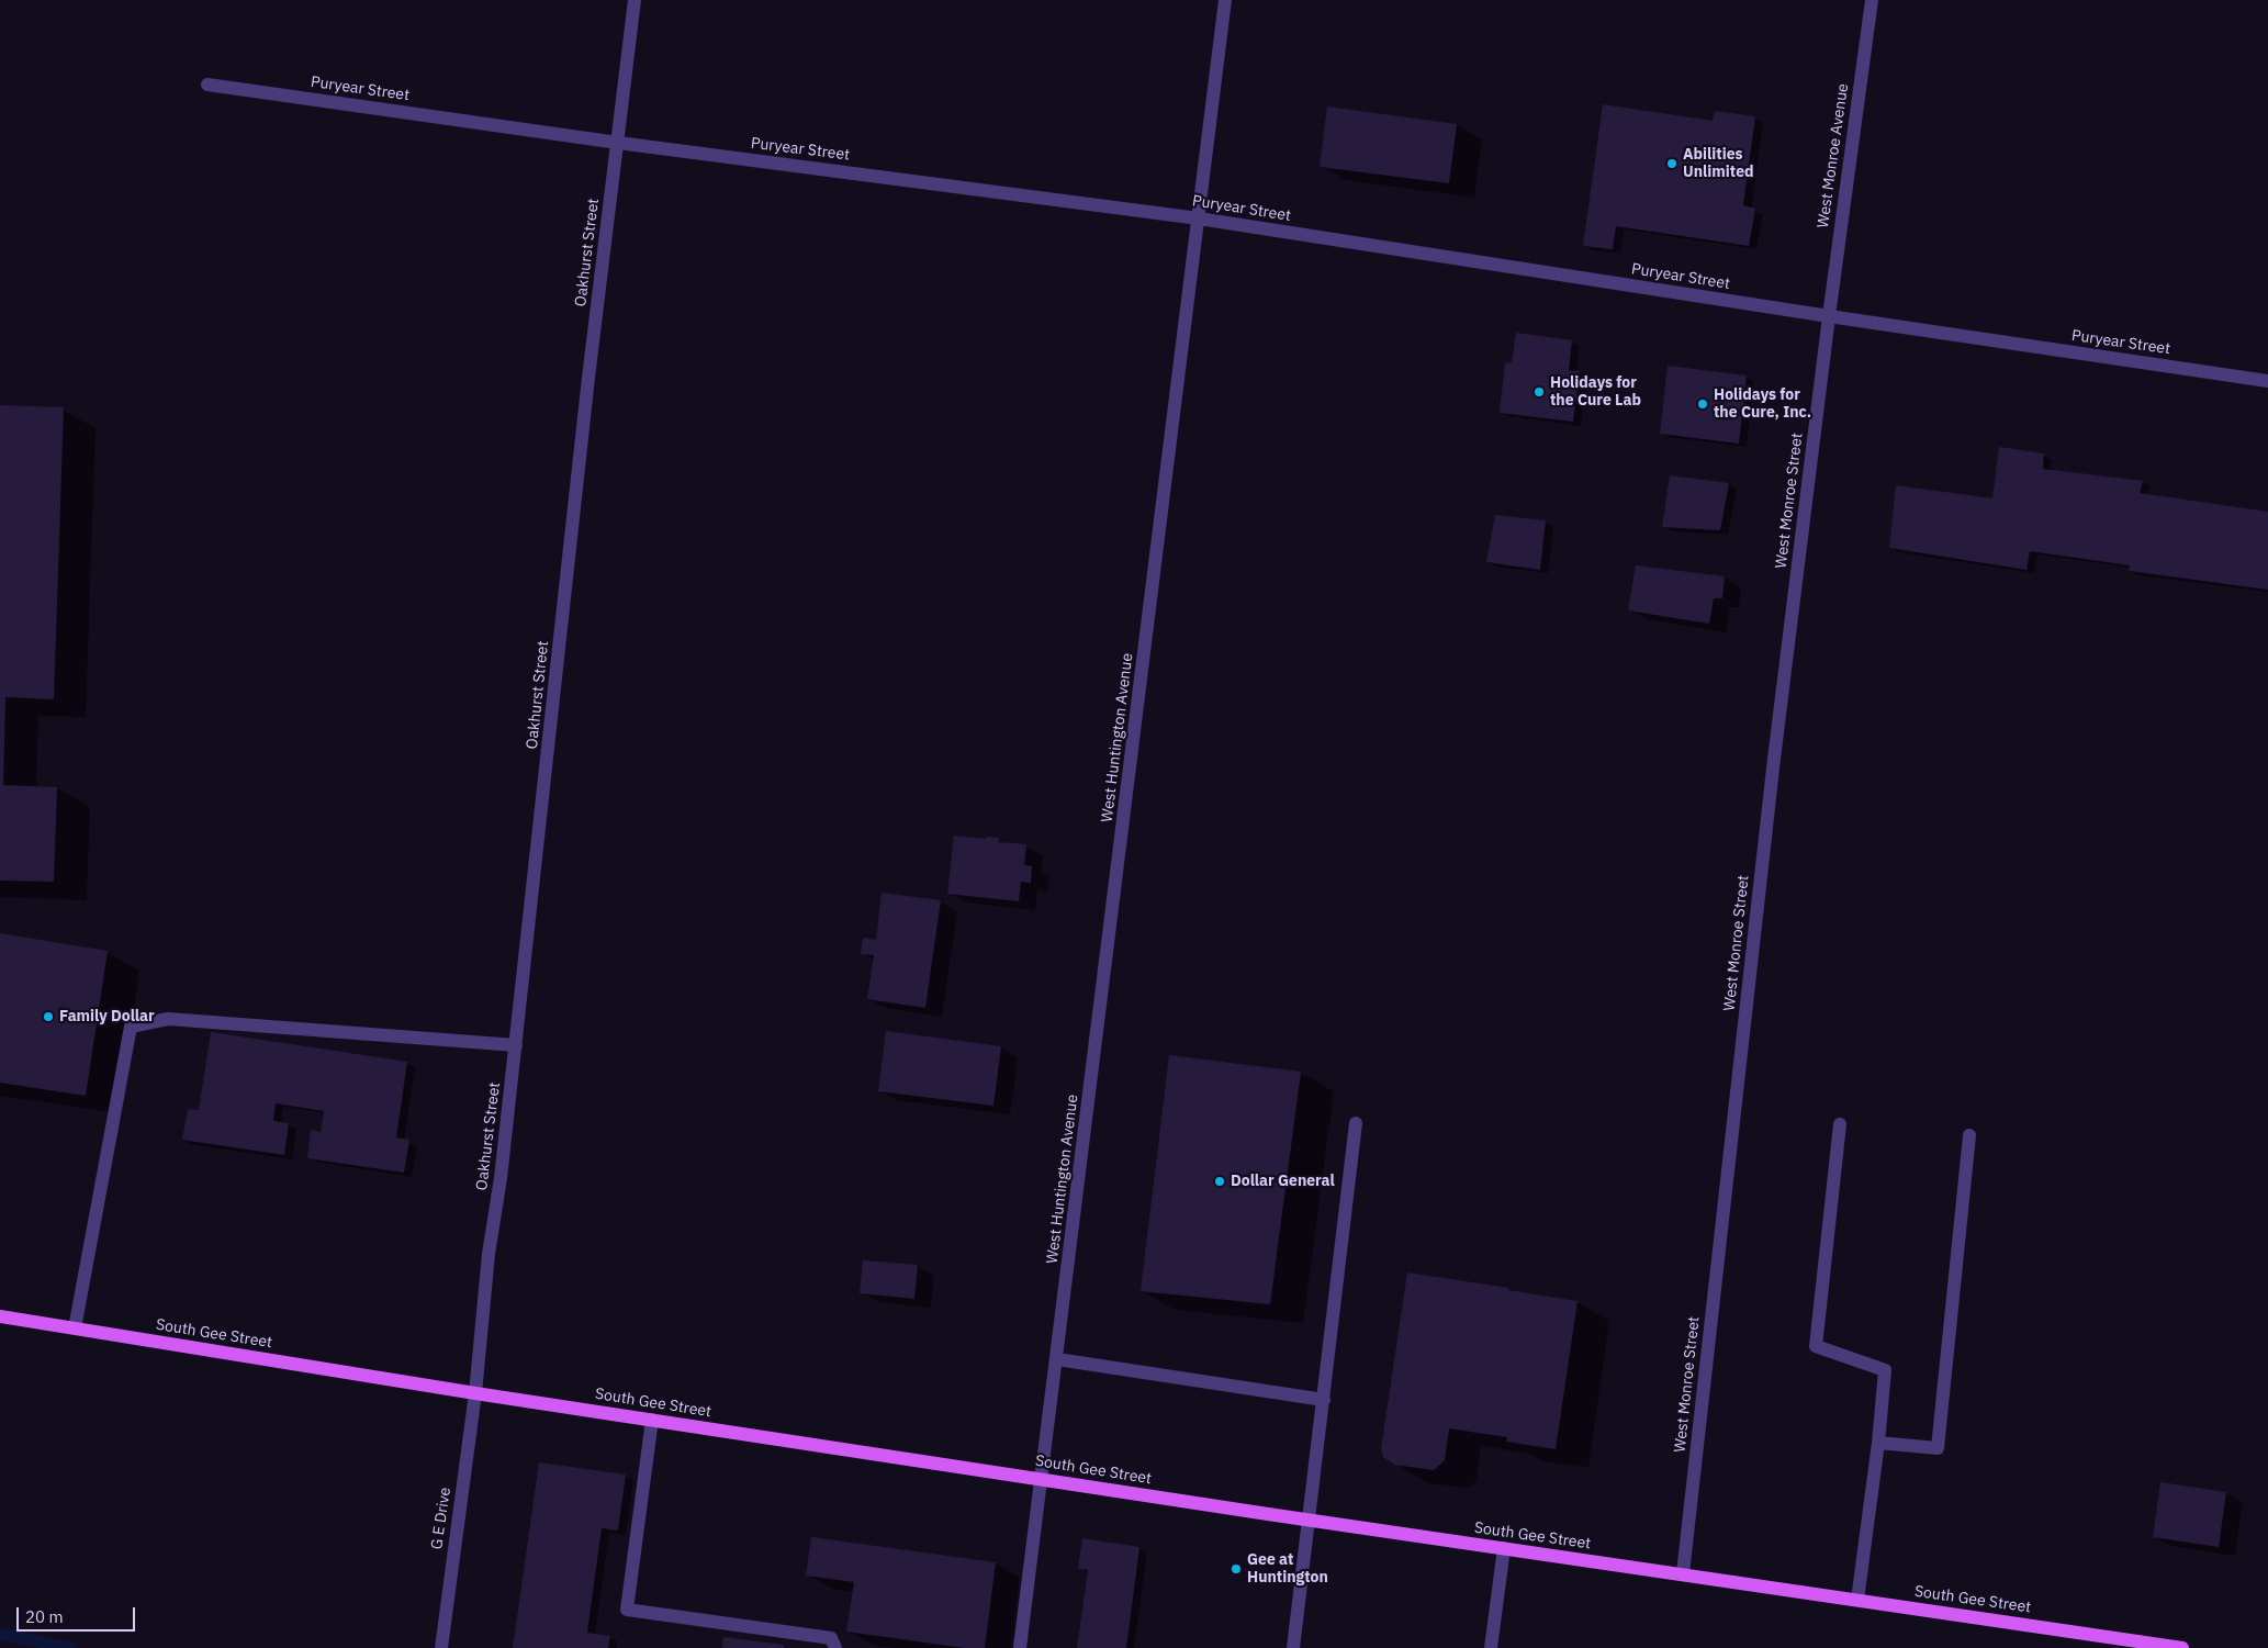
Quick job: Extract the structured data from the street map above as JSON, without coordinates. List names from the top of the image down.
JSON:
{
  "streets": {
    "main road": ["South Gee Street"],
    "street": [
      "Puryear Street",
      "West Monroe Avenue",
      "Oakhurst Street",
      "West Monroe Street",
      "West Huntington Avenue",
      "G E Drive"
    ]
  },
  "crossings": [
    ["Puryear Street", "West Monroe Avenue"],
    ["Puryear Street", "Oakhurst Street"],
    ["Puryear Street", "West Monroe Street"],
    ["Puryear Street", "West Huntington Avenue"],
    ["West Monroe Avenue", "West Monroe Street"],
    ["Oakhurst Street", "South Gee Street"],
    ["Oakhurst Street", "G E Drive"],
    ["West Monroe Street", "South Gee Street"],
    ["West Huntington Avenue", "South Gee Street"],
    ["South Gee Street", "G E Drive"]
  ],
  "places": [
    "Abilities Unlimited",
    "Holidays for the Cure Lab",
    "Holidays for the Cure, Inc.",
    "Family Dollar",
    "Dollar General",
    "Gee at Huntington"
  ],
  "scale_bar": "20 m"
}
